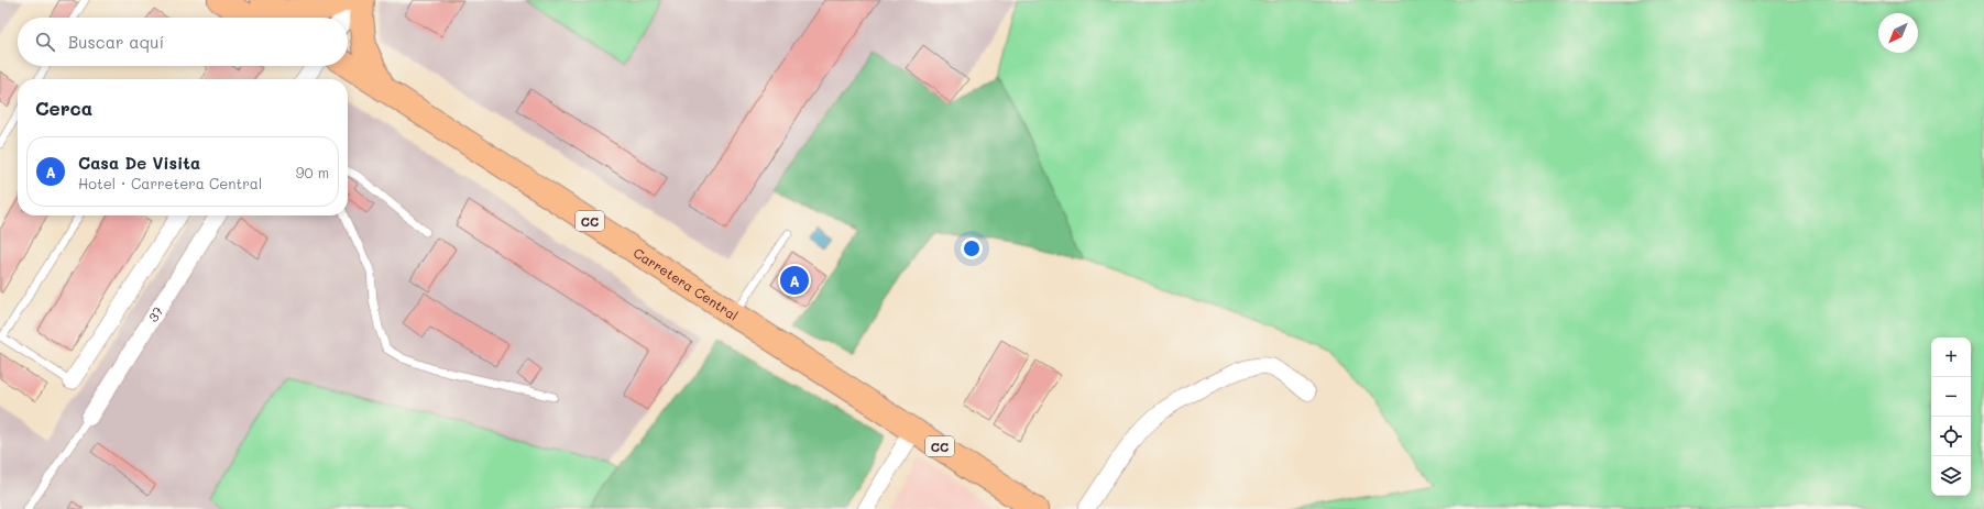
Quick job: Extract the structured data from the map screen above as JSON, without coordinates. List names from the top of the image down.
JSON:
{
  "streets": {
    "main road": ["CC", "Carretera Central"],
    "street": ["37"]
  },
  "north": "bottom left",
  "page": {
    "search": "Buscar aquí",
    "heading": "Cerca",
    "list": [
      {
        "mark": "A",
        "name": "Casa De Visita",
        "note": "Hotel · Carretera Central",
        "value": "90 m"
      }
    ],
    "pins": "A",
    "map_buttons": ["+", "−"]
  }
}
